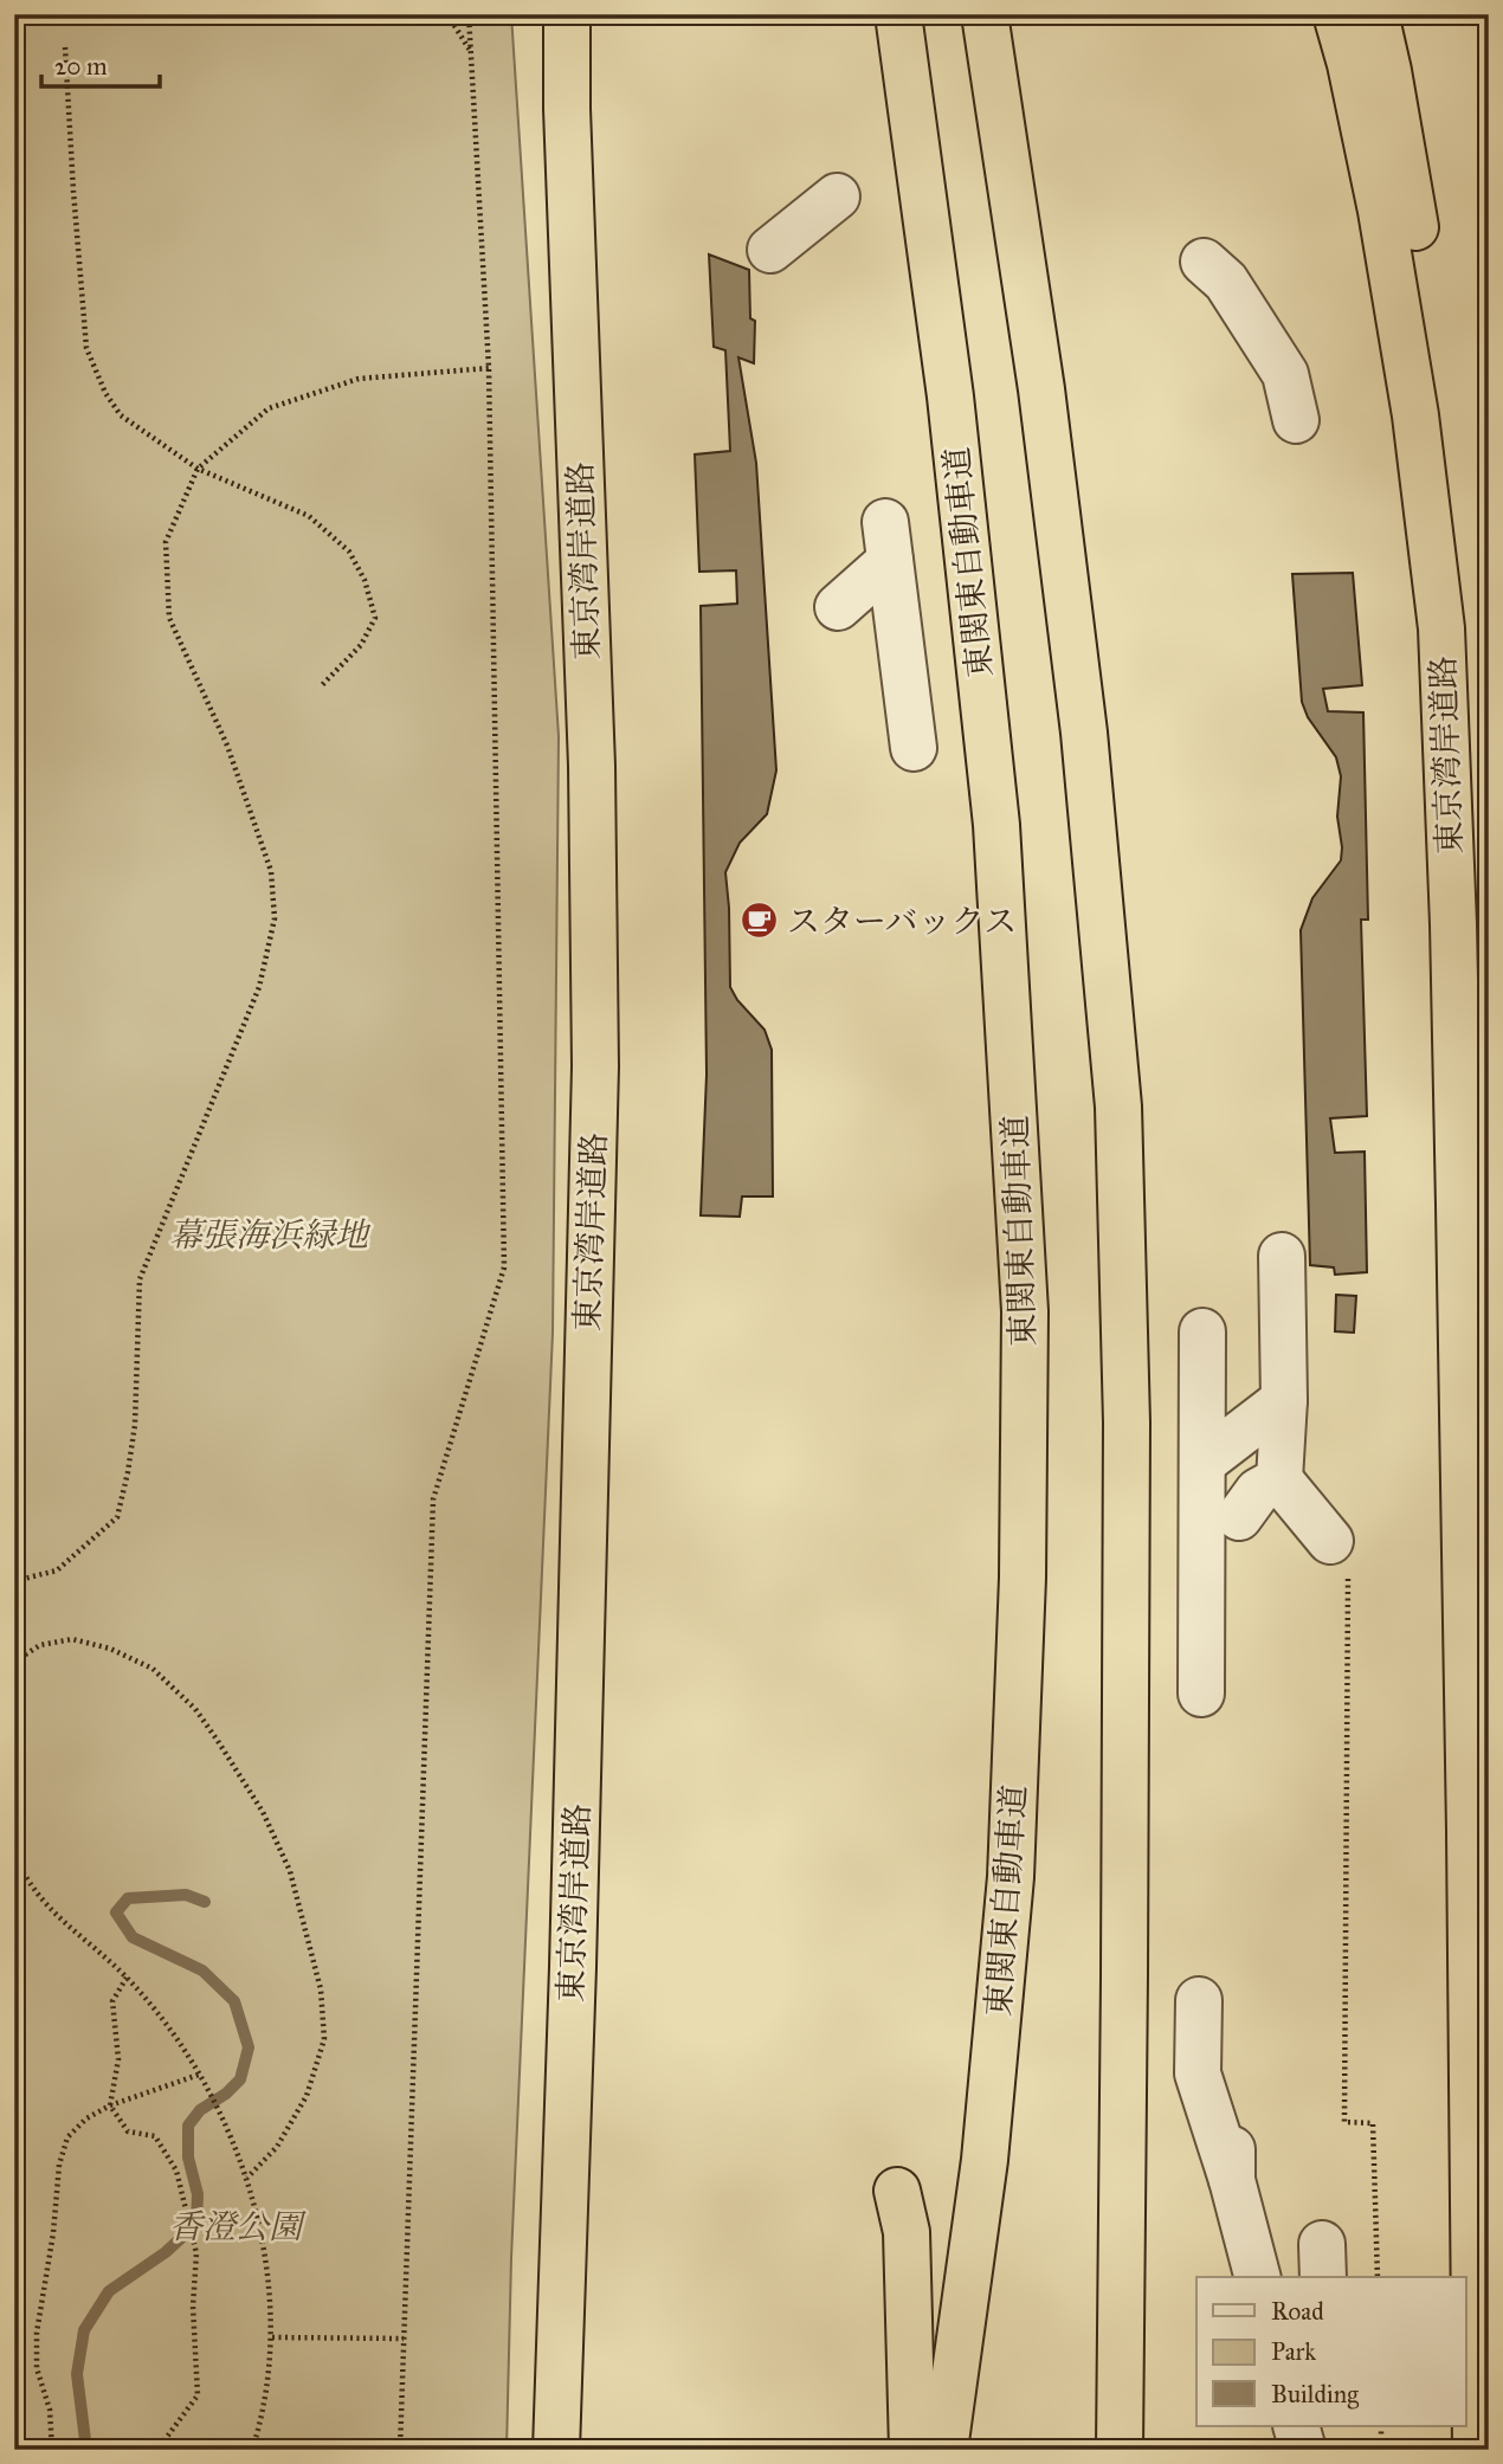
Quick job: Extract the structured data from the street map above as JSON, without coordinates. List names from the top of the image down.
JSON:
{
  "streets": {
    "highway": ["東京湾岸道路", "東関東自動車道"]
  },
  "parks": ["幕張海浜緑地", "香澄公園"],
  "places": {
    "cafe": ["スターバックス"]
  },
  "legend": ["Road", "Park", "Building"],
  "scale_bar": "20 m"
}
